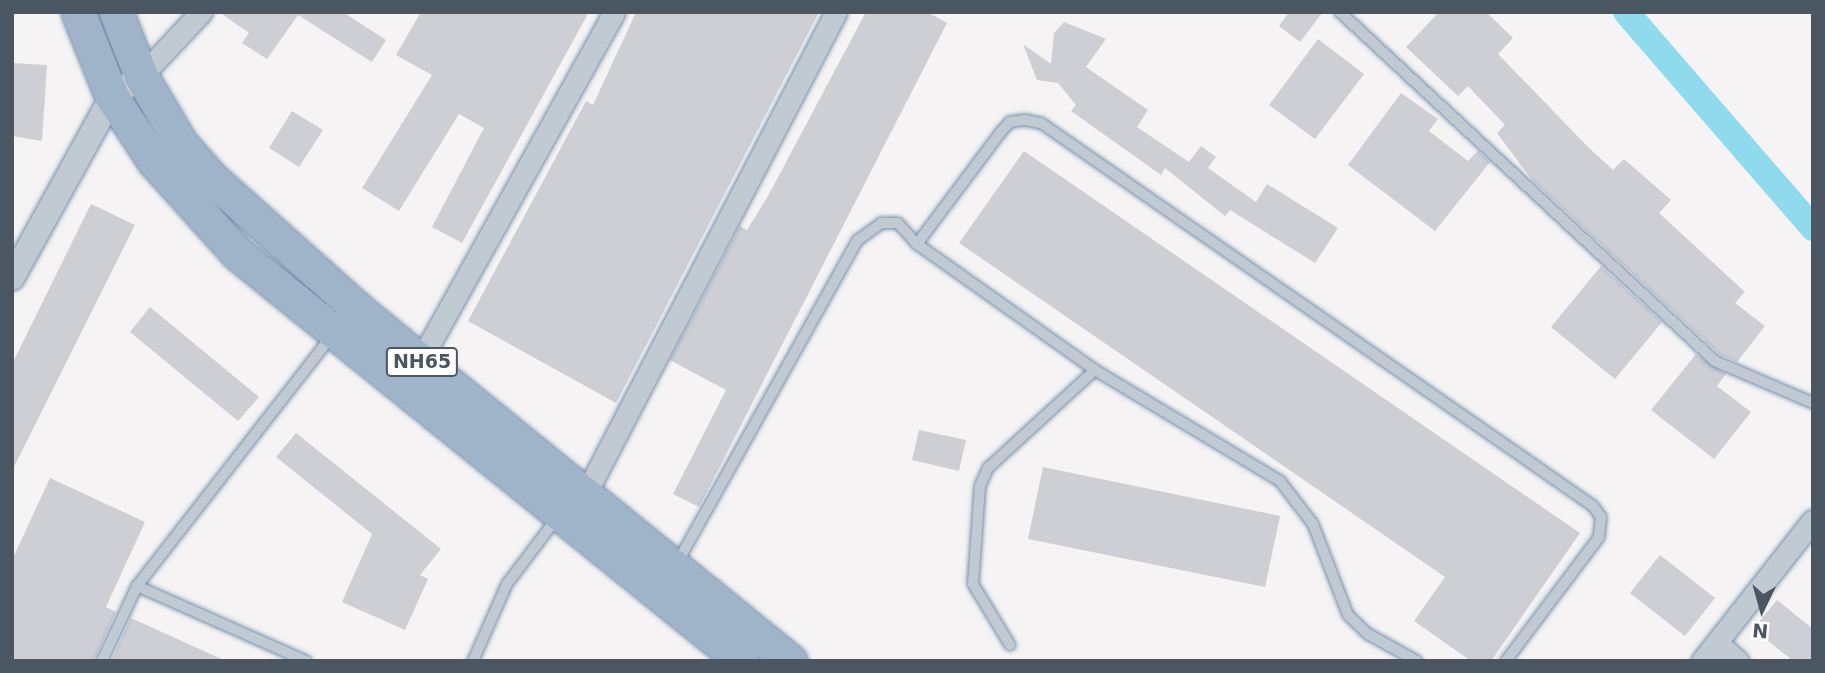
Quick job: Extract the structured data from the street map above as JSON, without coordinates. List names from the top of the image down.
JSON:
{
  "streets": {
    "highway": ["NH65"]
  },
  "north": "bottom"
}
